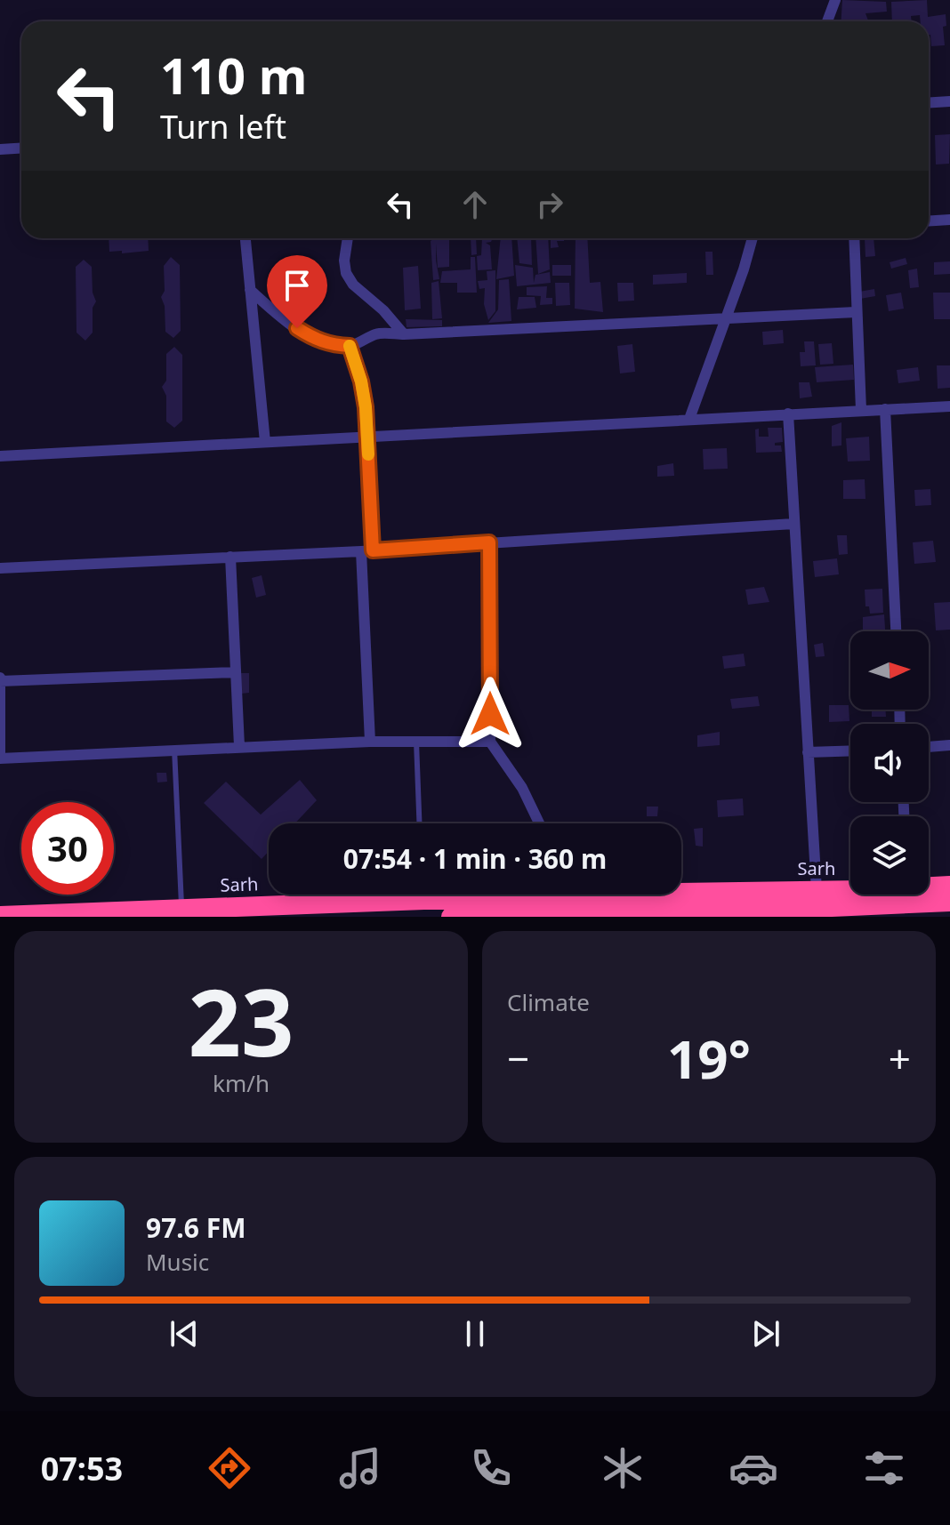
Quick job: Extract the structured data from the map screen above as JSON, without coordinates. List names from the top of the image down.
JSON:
{
  "streets": {
    "highway": ["Sarh"]
  },
  "north": "right",
  "page": {
    "turn": ["110 m", "Turn left"],
    "limit": "30",
    "trip": "07:54 · 1 min · 360 m",
    "tile": [
      ["23", "km/h"],
      "Climate"
    ],
    "heat": ["−", "19°", "+"],
    "song": ["97.6 FM", "Music"],
    "tabs": "07:53"
  }
}
